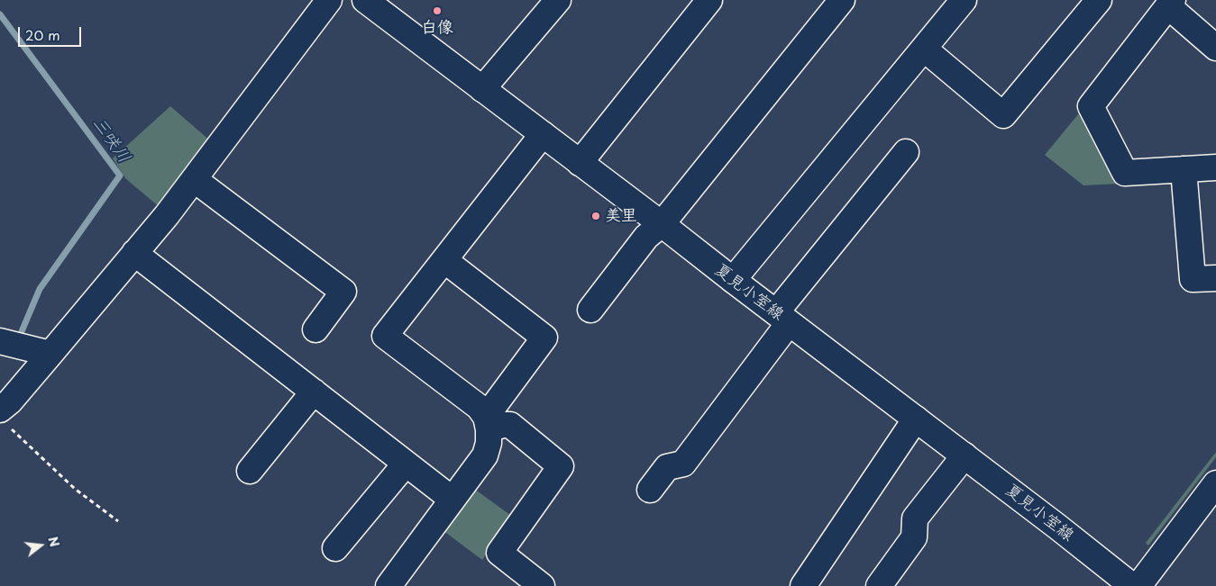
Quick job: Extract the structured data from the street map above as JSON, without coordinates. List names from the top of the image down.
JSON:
{
  "streets": {
    "street": ["夏見小室線"]
  },
  "water": ["三咲川"],
  "places": ["白像", "美里"],
  "scale_bar": "20 m",
  "north": "right"
}
